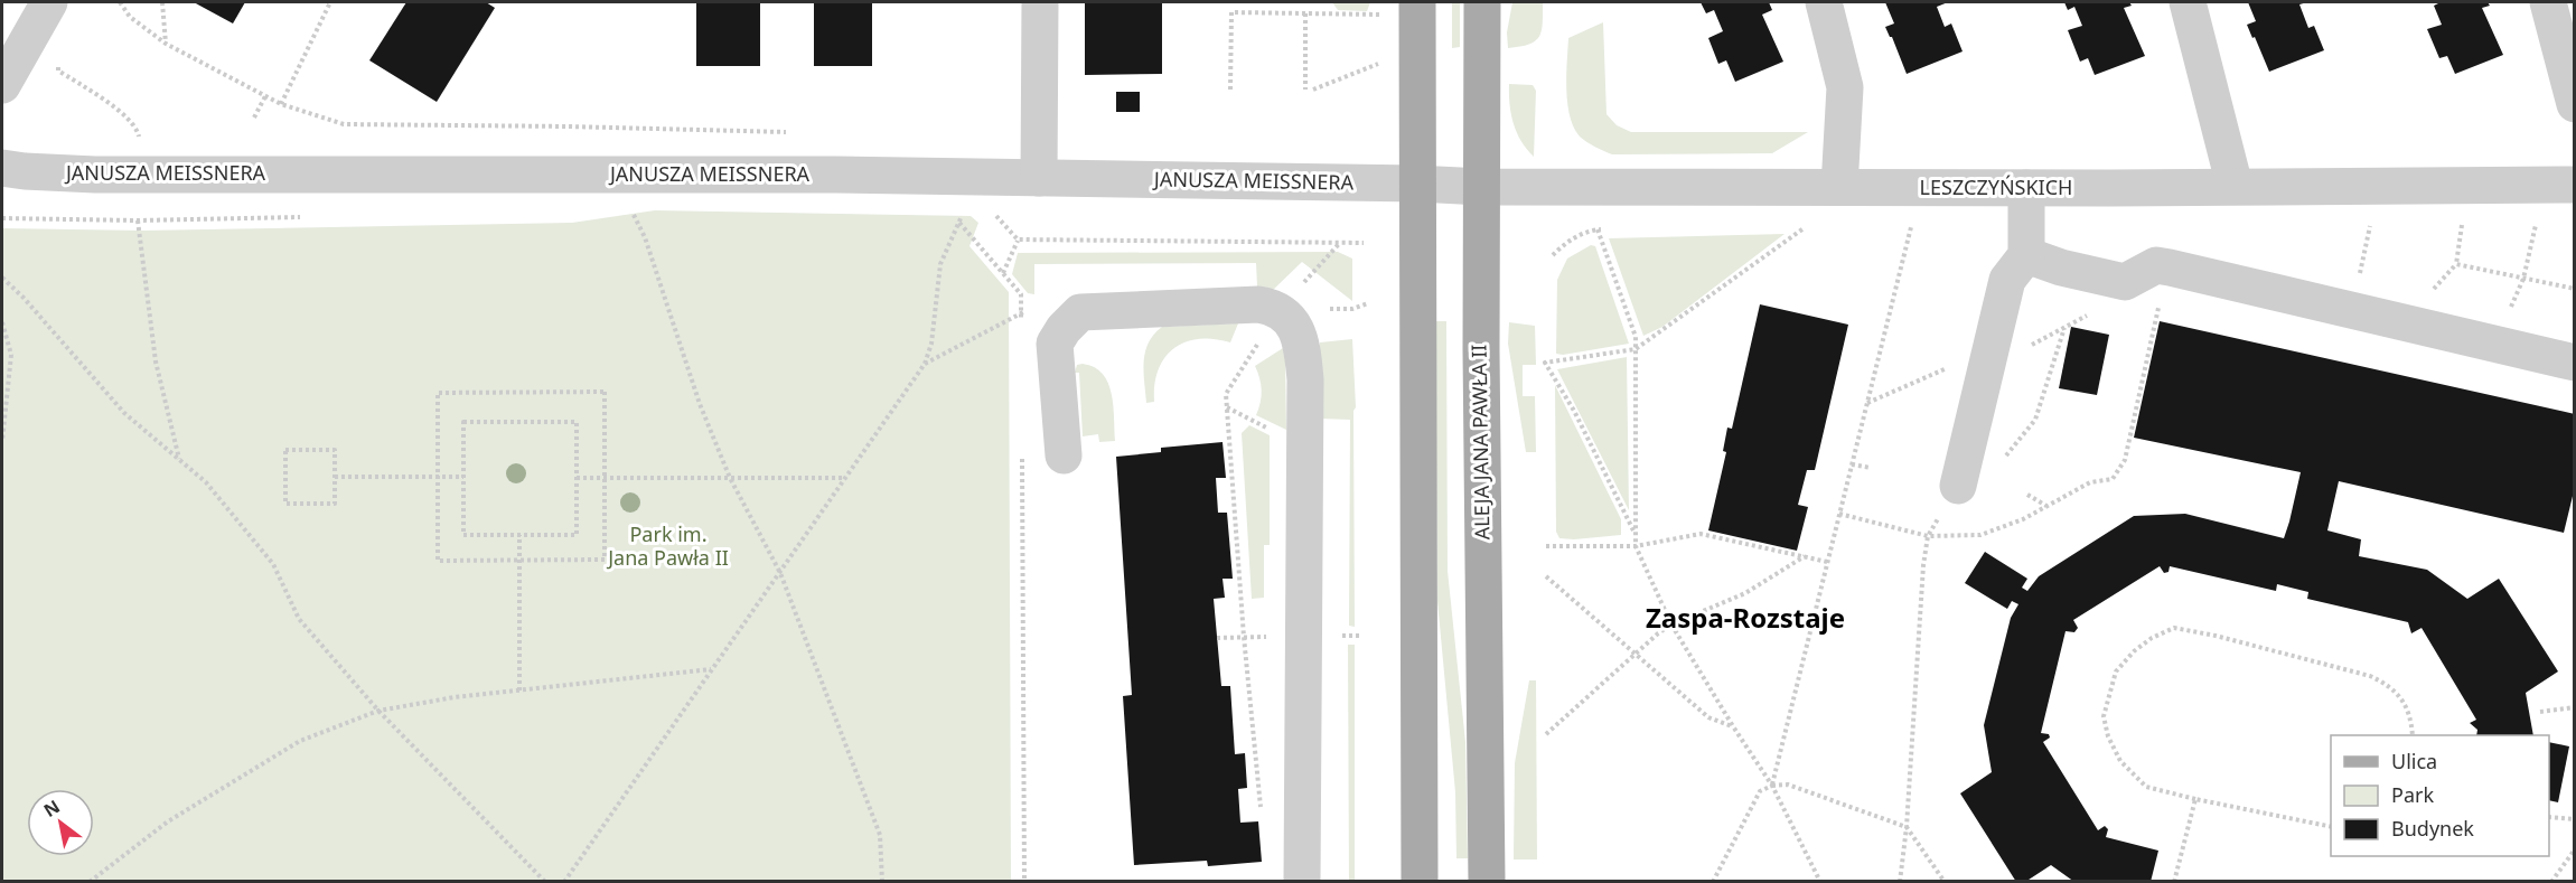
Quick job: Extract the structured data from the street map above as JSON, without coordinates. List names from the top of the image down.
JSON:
{
  "streets": {
    "main road": ["ALEJA JANA PAWŁA II"],
    "street": ["JANUSZA MEISSNERA", "LESZCZYŃSKICH"]
  },
  "crossings": [
    ["JANUSZA MEISSNERA", "LESZCZYŃSKICH"],
    ["LESZCZYŃSKICH", "ALEJA JANA PAWŁA II"]
  ],
  "districts": ["Zaspa-Rozstaje"],
  "parks": ["Park im. Jana Pawła II"],
  "legend": ["Ulica", "Park", "Budynek"],
  "north": "top left"
}
